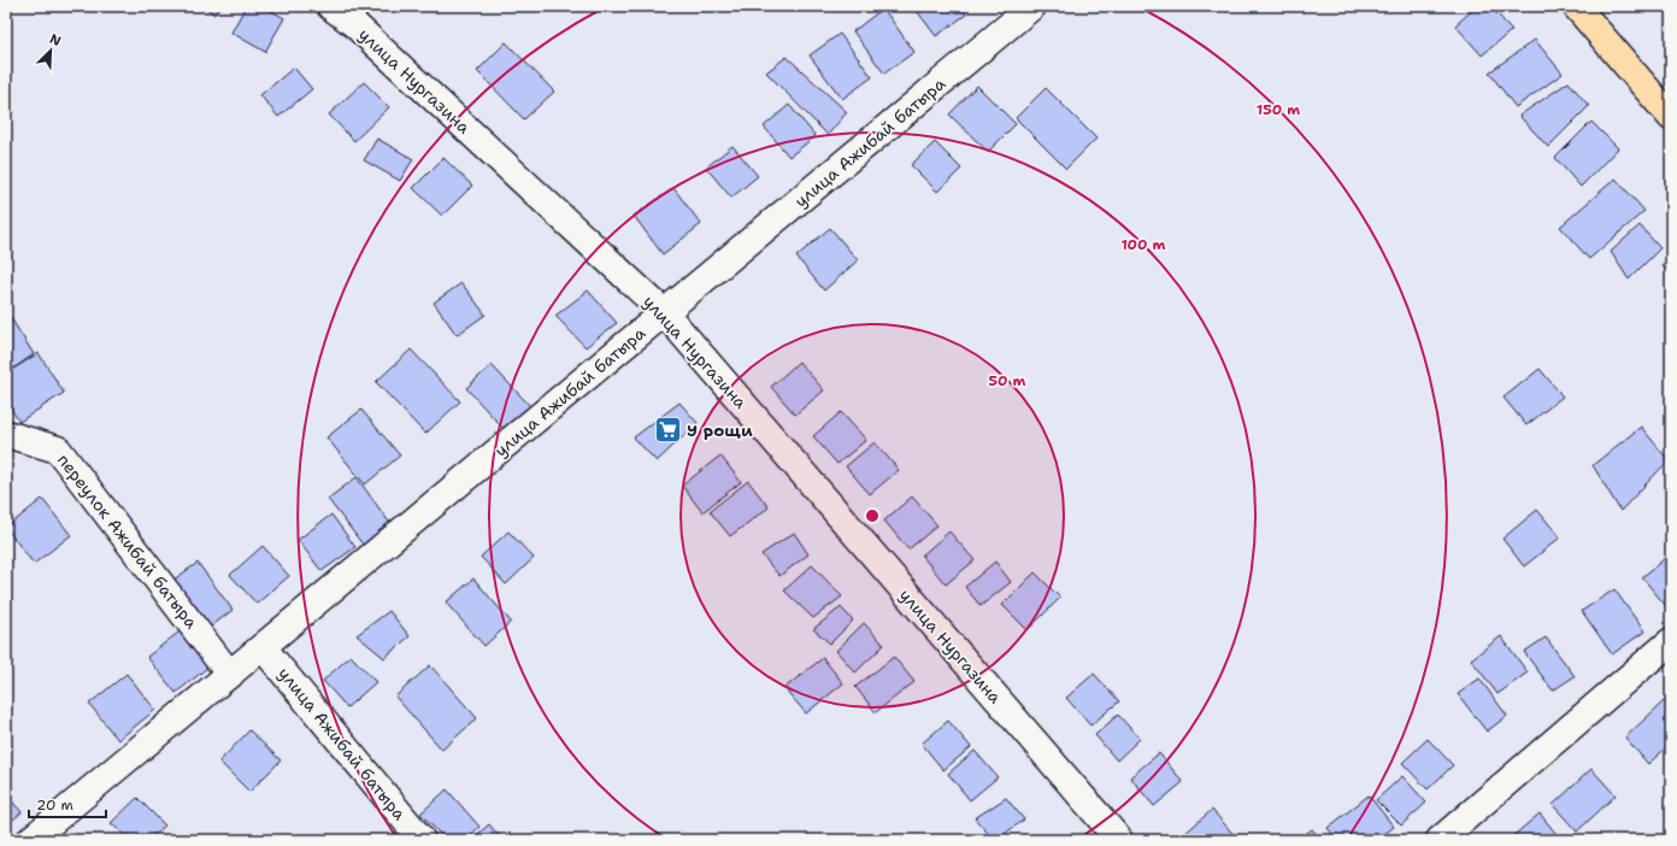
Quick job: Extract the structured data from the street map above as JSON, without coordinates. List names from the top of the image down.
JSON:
{
  "streets": {
    "street": ["улица Нургазина", "улица Ажибай батыра", "переулок Ажибай батыра"]
  },
  "crossings": [
    ["улица Нургазина", "улица Ажибай батыра"],
    ["улица Ажибай батыра", "переулок Ажибай батыра"]
  ],
  "places": {
    "supermarket": ["У рощи"]
  },
  "scale_bar": "20 m",
  "north": "top right",
  "rings": ["150 m", "100 m", "50 m"]
}
